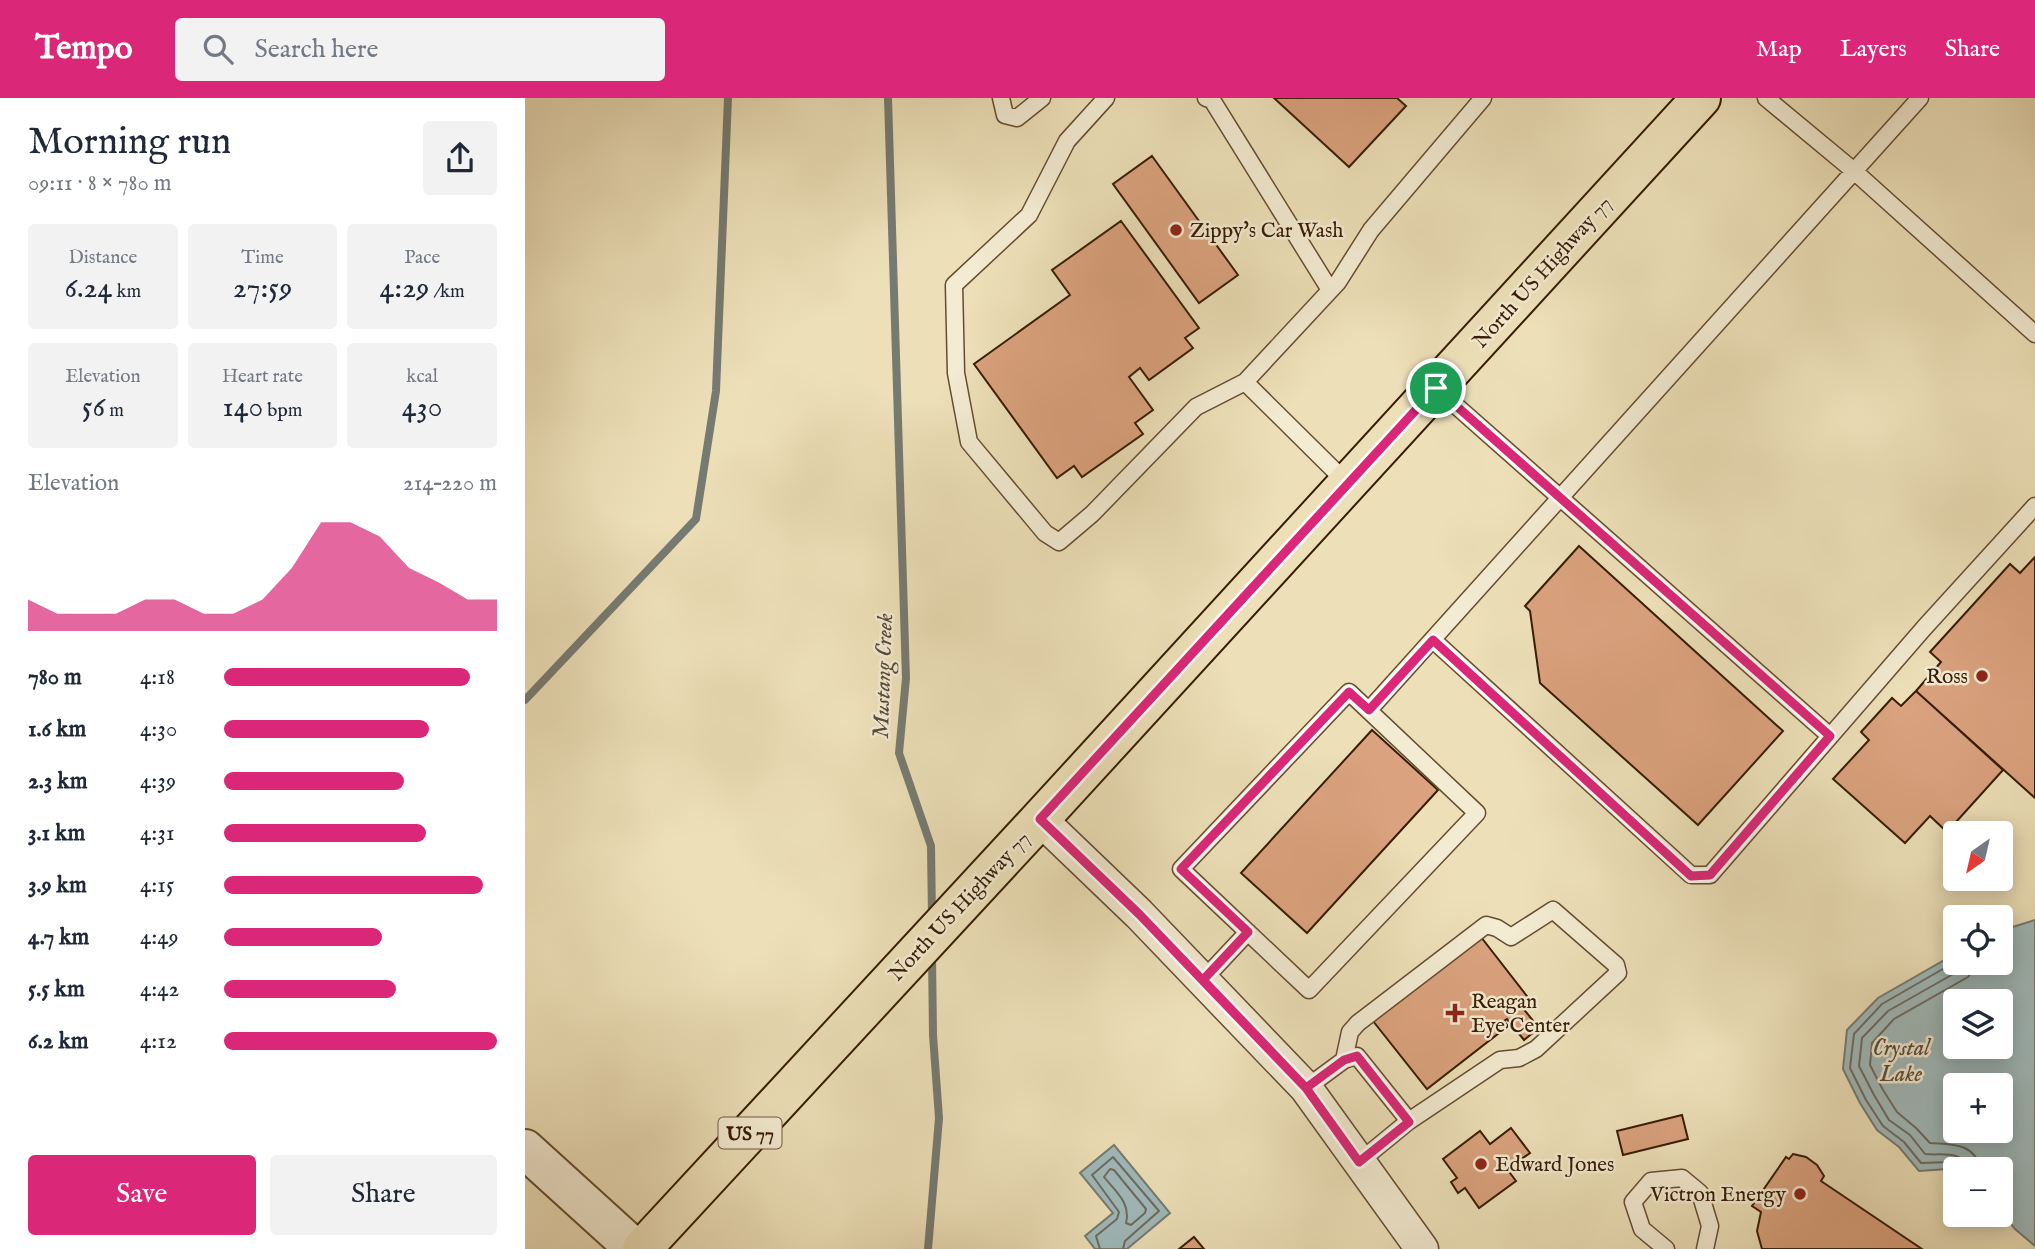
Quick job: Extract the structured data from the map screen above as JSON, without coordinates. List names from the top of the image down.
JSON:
{
  "streets": {
    "main road": ["North US Highway 77", "US 77"]
  },
  "water": ["Mustang Creek", "Crystal Lake"],
  "places": {
    "other": [
      "Zippy's Car Wash",
      "Ross",
      "Edward Jones",
      "Victron Energy"
    ],
    "health": ["Reagan Eye Center"]
  },
  "north": "bottom left",
  "page": {
    "header": "Tempo",
    "search": "Search here",
    "nav": ["Map", "Layers", "Share"],
    "heading": ["Morning run", "09:11 · 8 × 780 m"],
    "stats": [
      ["Distance", "6.24 km"],
      ["Time", "27:59"],
      ["Pace", "4:29 /km"],
      ["Elevation", "56 m"],
      ["Heart rate", "140 bpm"],
      ["kcal", "430"]
    ],
    "chart": ["Elevation", "214–220 m"],
    "list": [
      {
        "name": "780 m",
        "note": "4:18"
      },
      {
        "name": "1.6 km",
        "note": "4:30"
      },
      {
        "name": "2.3 km",
        "note": "4:39"
      },
      {
        "name": "3.1 km",
        "note": "4:31"
      },
      {
        "name": "3.9 km",
        "note": "4:15"
      },
      {
        "name": "4.7 km",
        "note": "4:49"
      },
      {
        "name": "5.5 km",
        "note": "4:42"
      },
      {
        "name": "6.2 km",
        "note": "4:12"
      }
    ],
    "map_buttons": ["+", "−"],
    "buttons": ["Save", "Share"]
  }
}
